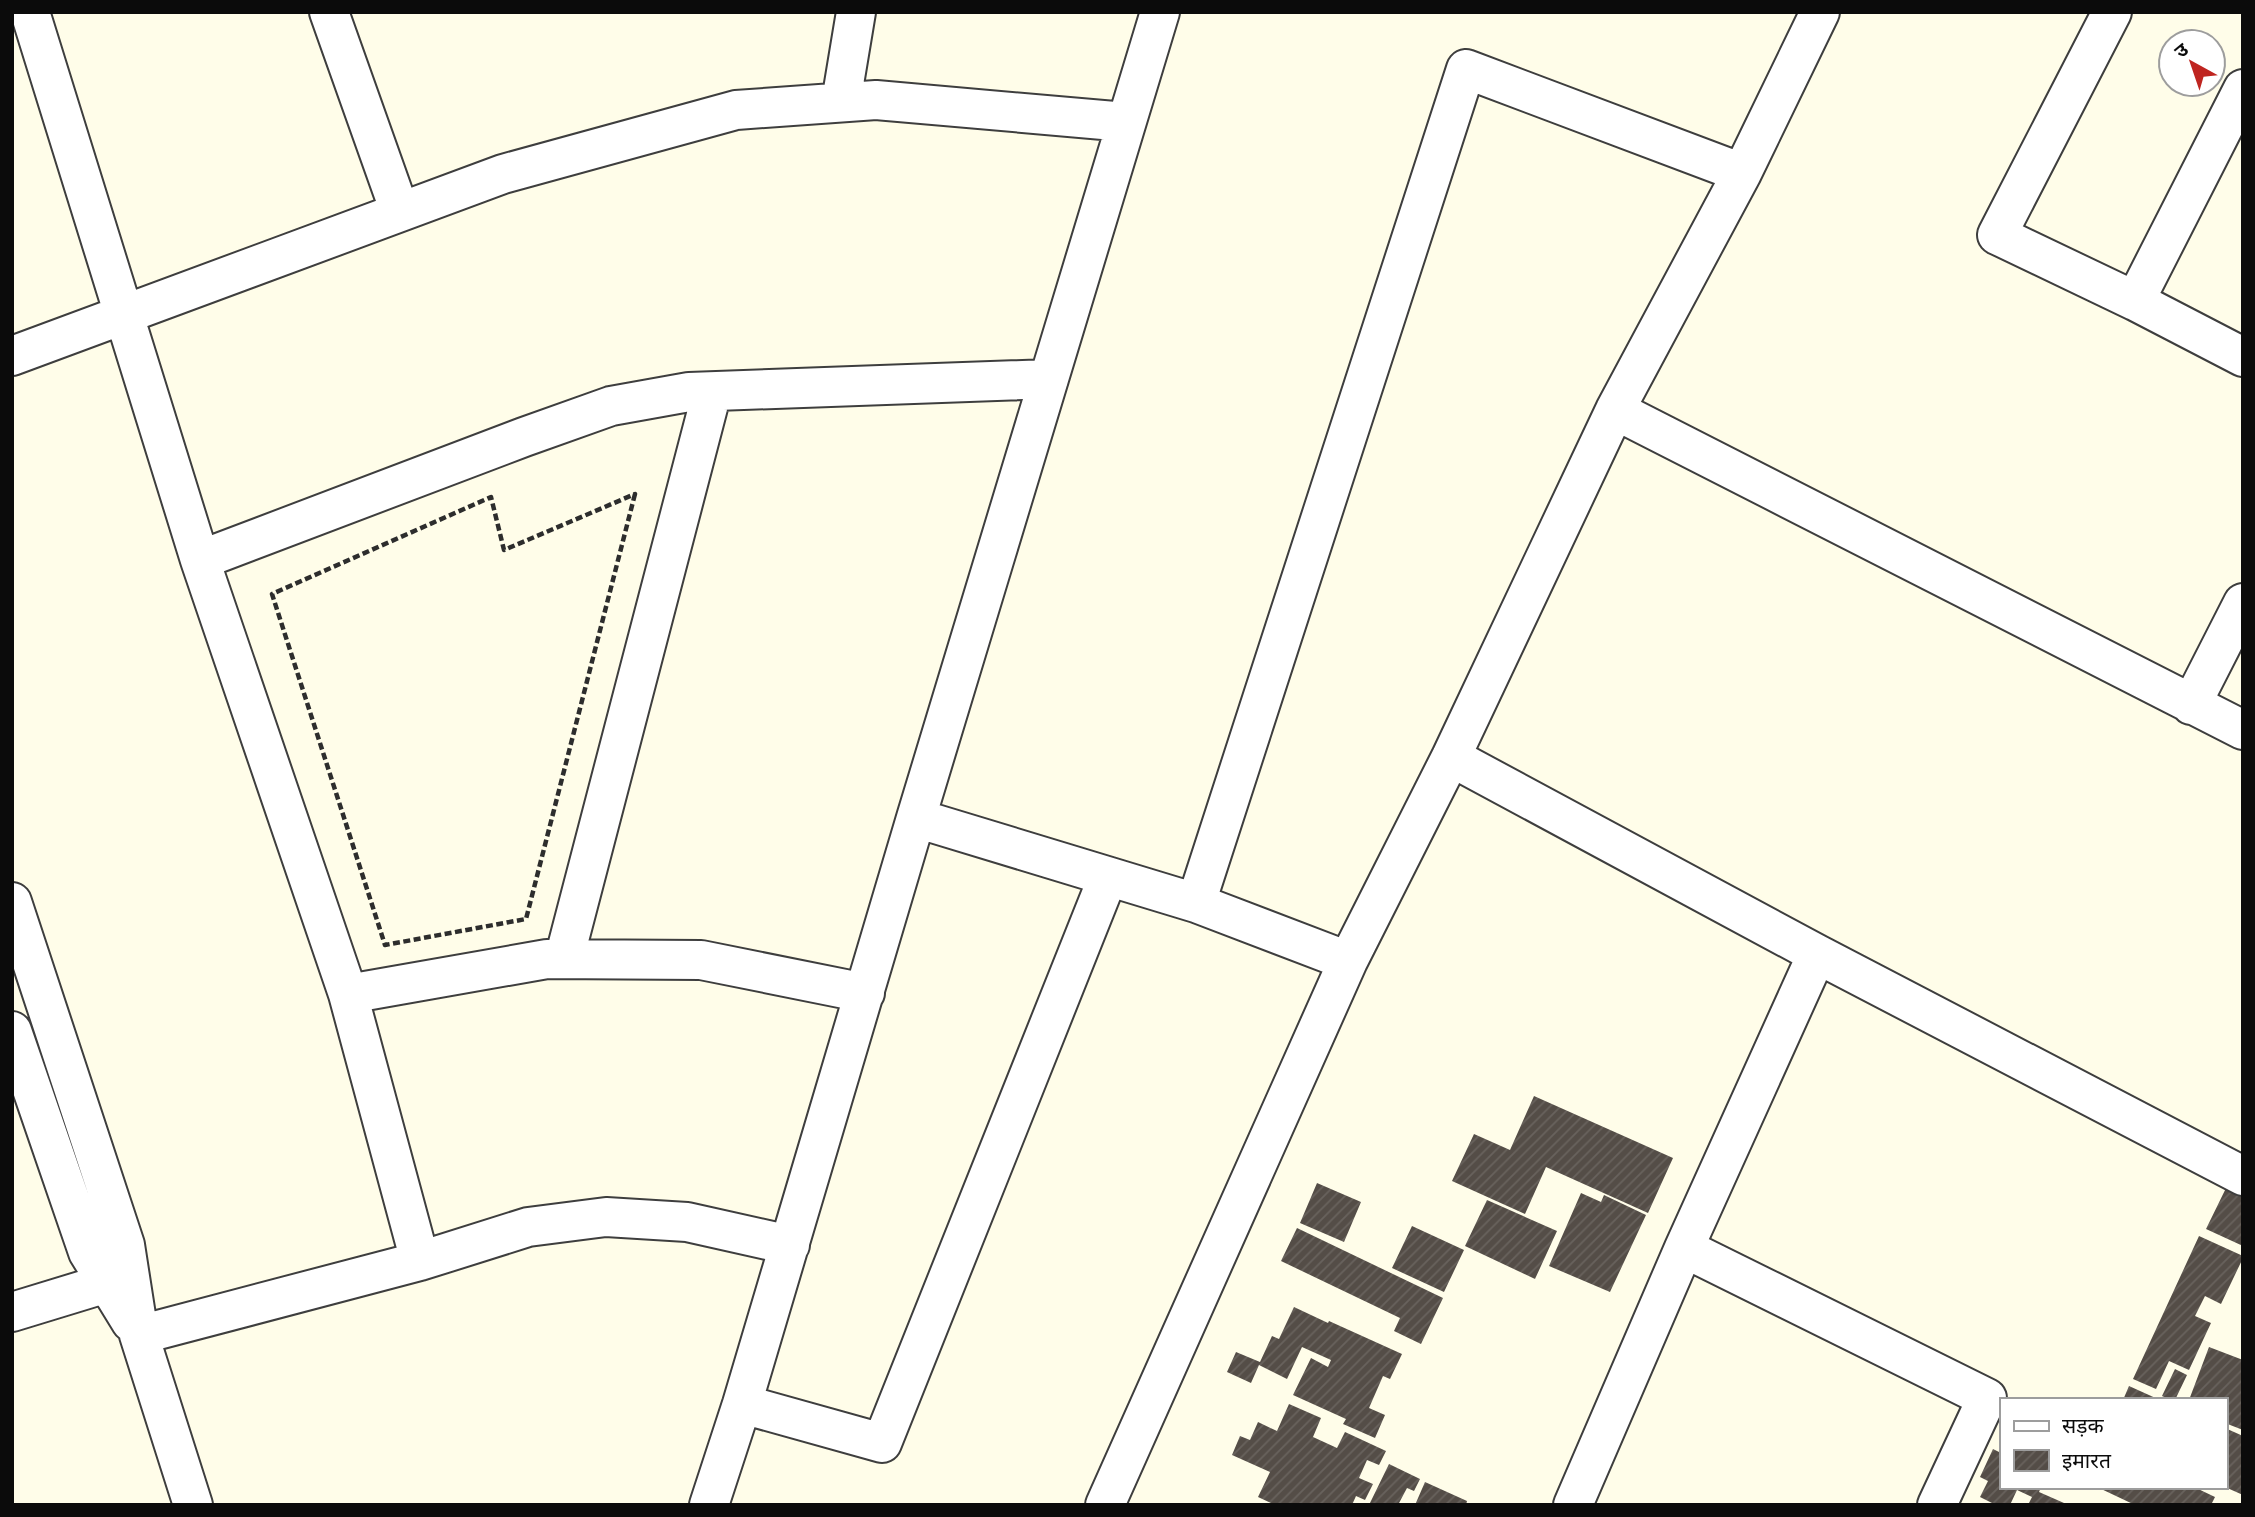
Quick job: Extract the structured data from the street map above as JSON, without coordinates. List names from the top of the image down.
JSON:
{
  "legend": ["सड़क", "इमारत"],
  "north": "top left"
}
